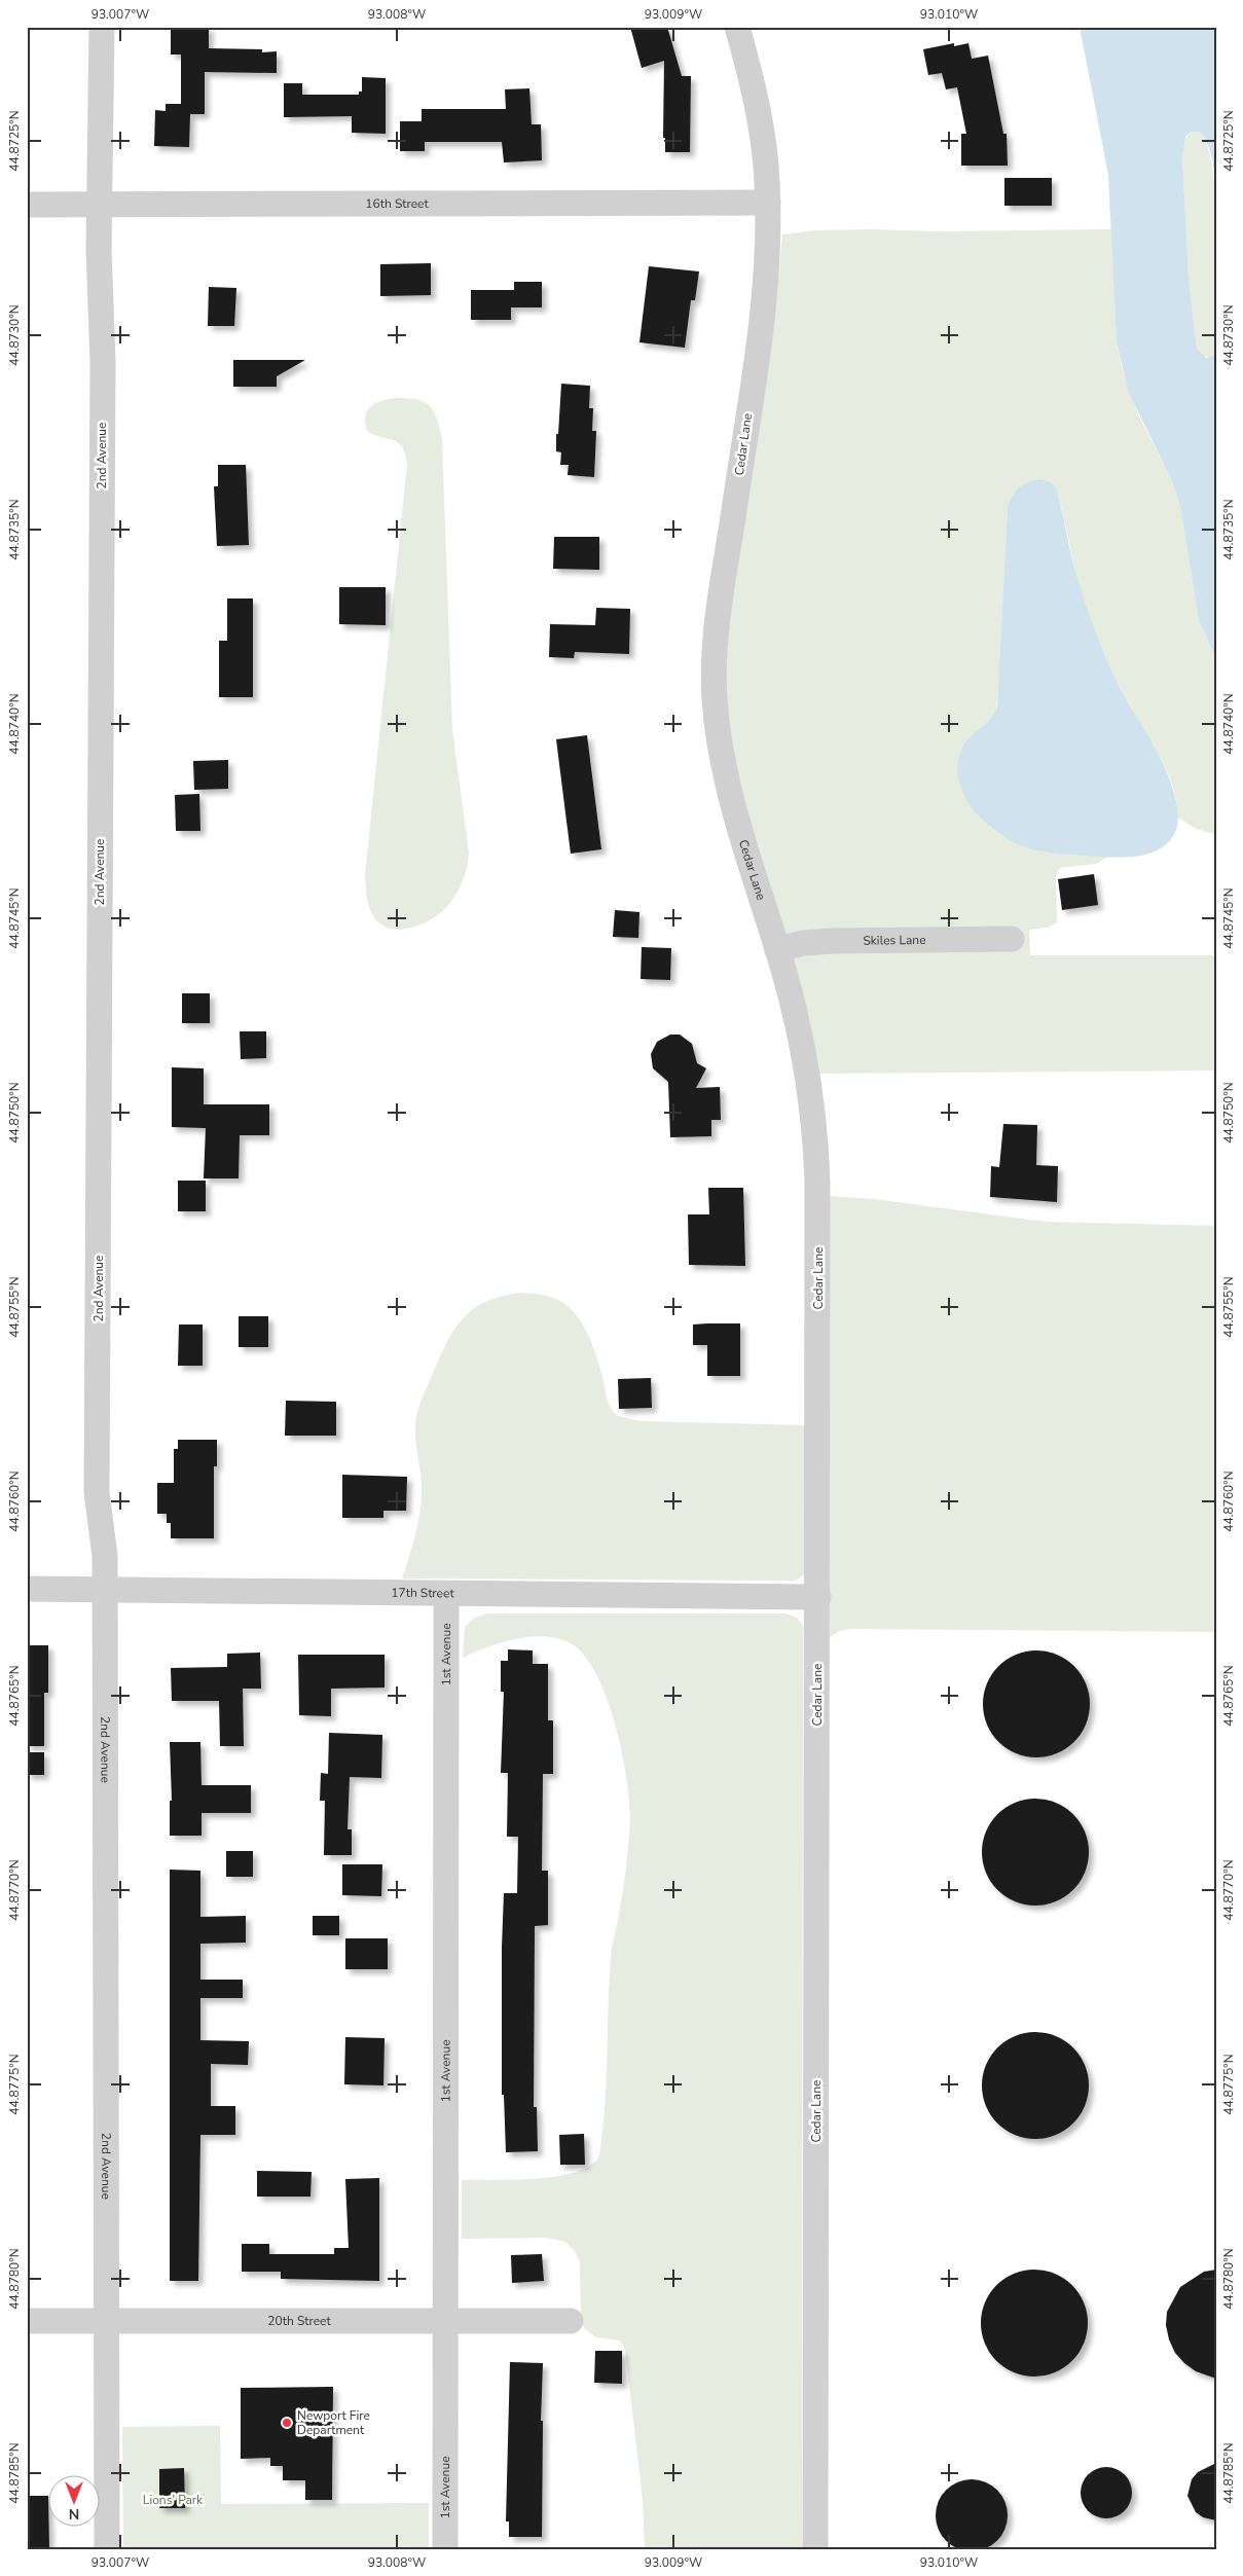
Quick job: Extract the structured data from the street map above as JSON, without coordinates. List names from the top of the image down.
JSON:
{
  "streets": {
    "street": [
      "16th Street",
      "Cedar Lane",
      "2nd Avenue",
      "Skiles Lane",
      "17th Street",
      "1st Avenue",
      "20th Street"
    ]
  },
  "crossings": [
    ["16th Street", "Cedar Lane"],
    ["16th Street", "2nd Avenue"],
    ["Cedar Lane", "Skiles Lane"],
    ["Cedar Lane", "17th Street"],
    ["2nd Avenue", "17th Street"],
    ["2nd Avenue", "20th Street"],
    ["17th Street", "1st Avenue"],
    ["1st Avenue", "20th Street"]
  ],
  "parks": ["Lions' Park"],
  "places": ["Newport Fire Department"],
  "north": "bottom",
  "coordinates": [
    "93.007°W",
    "93.008°W",
    "93.009°W",
    "93.010°W",
    "44.8725°N",
    "44.8730°N",
    "44.8735°N",
    "44.8740°N",
    "44.8745°N",
    "44.8750°N",
    "44.8755°N",
    "44.8760°N",
    "44.8765°N",
    "44.8770°N",
    "44.8775°N",
    "44.8780°N",
    "44.8785°N"
  ]
}
